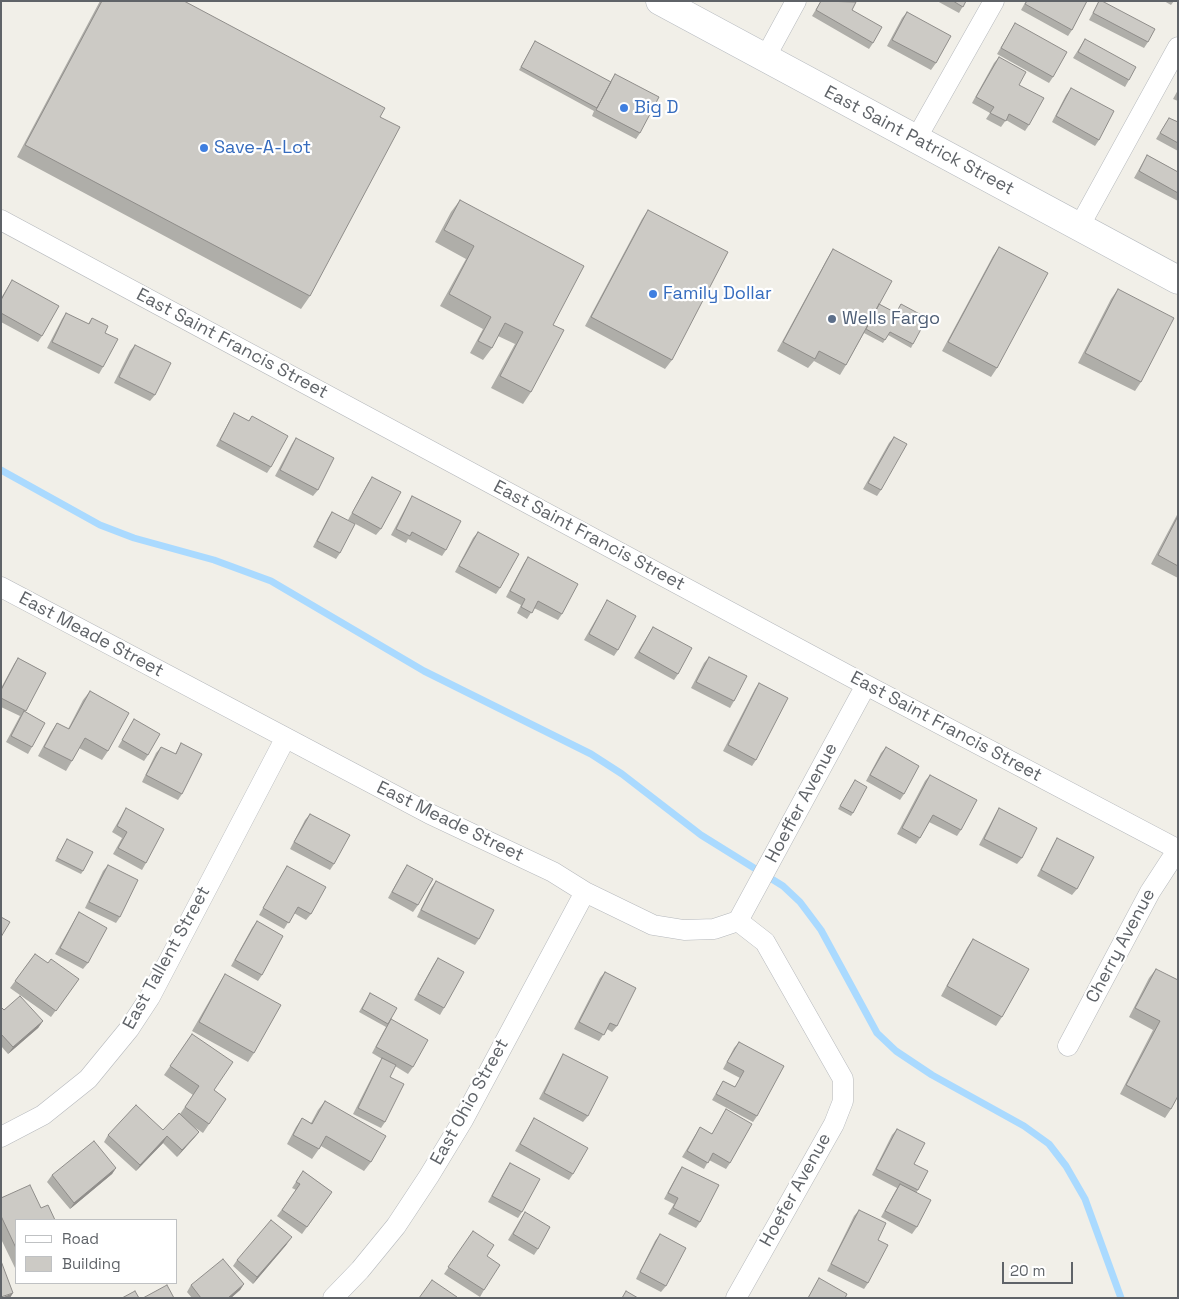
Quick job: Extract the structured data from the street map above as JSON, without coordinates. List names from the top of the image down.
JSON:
{
  "streets": {
    "main road": ["East Saint Patrick Street"],
    "street": [
      "East Saint Francis Street",
      "East Meade Street",
      "Hoeffer Avenue",
      "Cherry Avenue",
      "East Tallent Street",
      "East Ohio Street",
      "Hoefer Avenue"
    ]
  },
  "crossings": [
    ["East Saint Francis Street", "Hoeffer Avenue"],
    ["East Saint Francis Street", "Cherry Avenue"],
    ["East Meade Street", "Hoeffer Avenue"],
    ["East Meade Street", "East Tallent Street"],
    ["East Meade Street", "East Ohio Street"],
    ["East Meade Street", "Hoefer Avenue"],
    ["Hoeffer Avenue", "Hoefer Avenue"]
  ],
  "places": [
    "Big D",
    "Save-A-Lot",
    "Family Dollar",
    "Wells Fargo"
  ],
  "legend": ["Road", "Building"],
  "scale_bar": "20 m"
}
